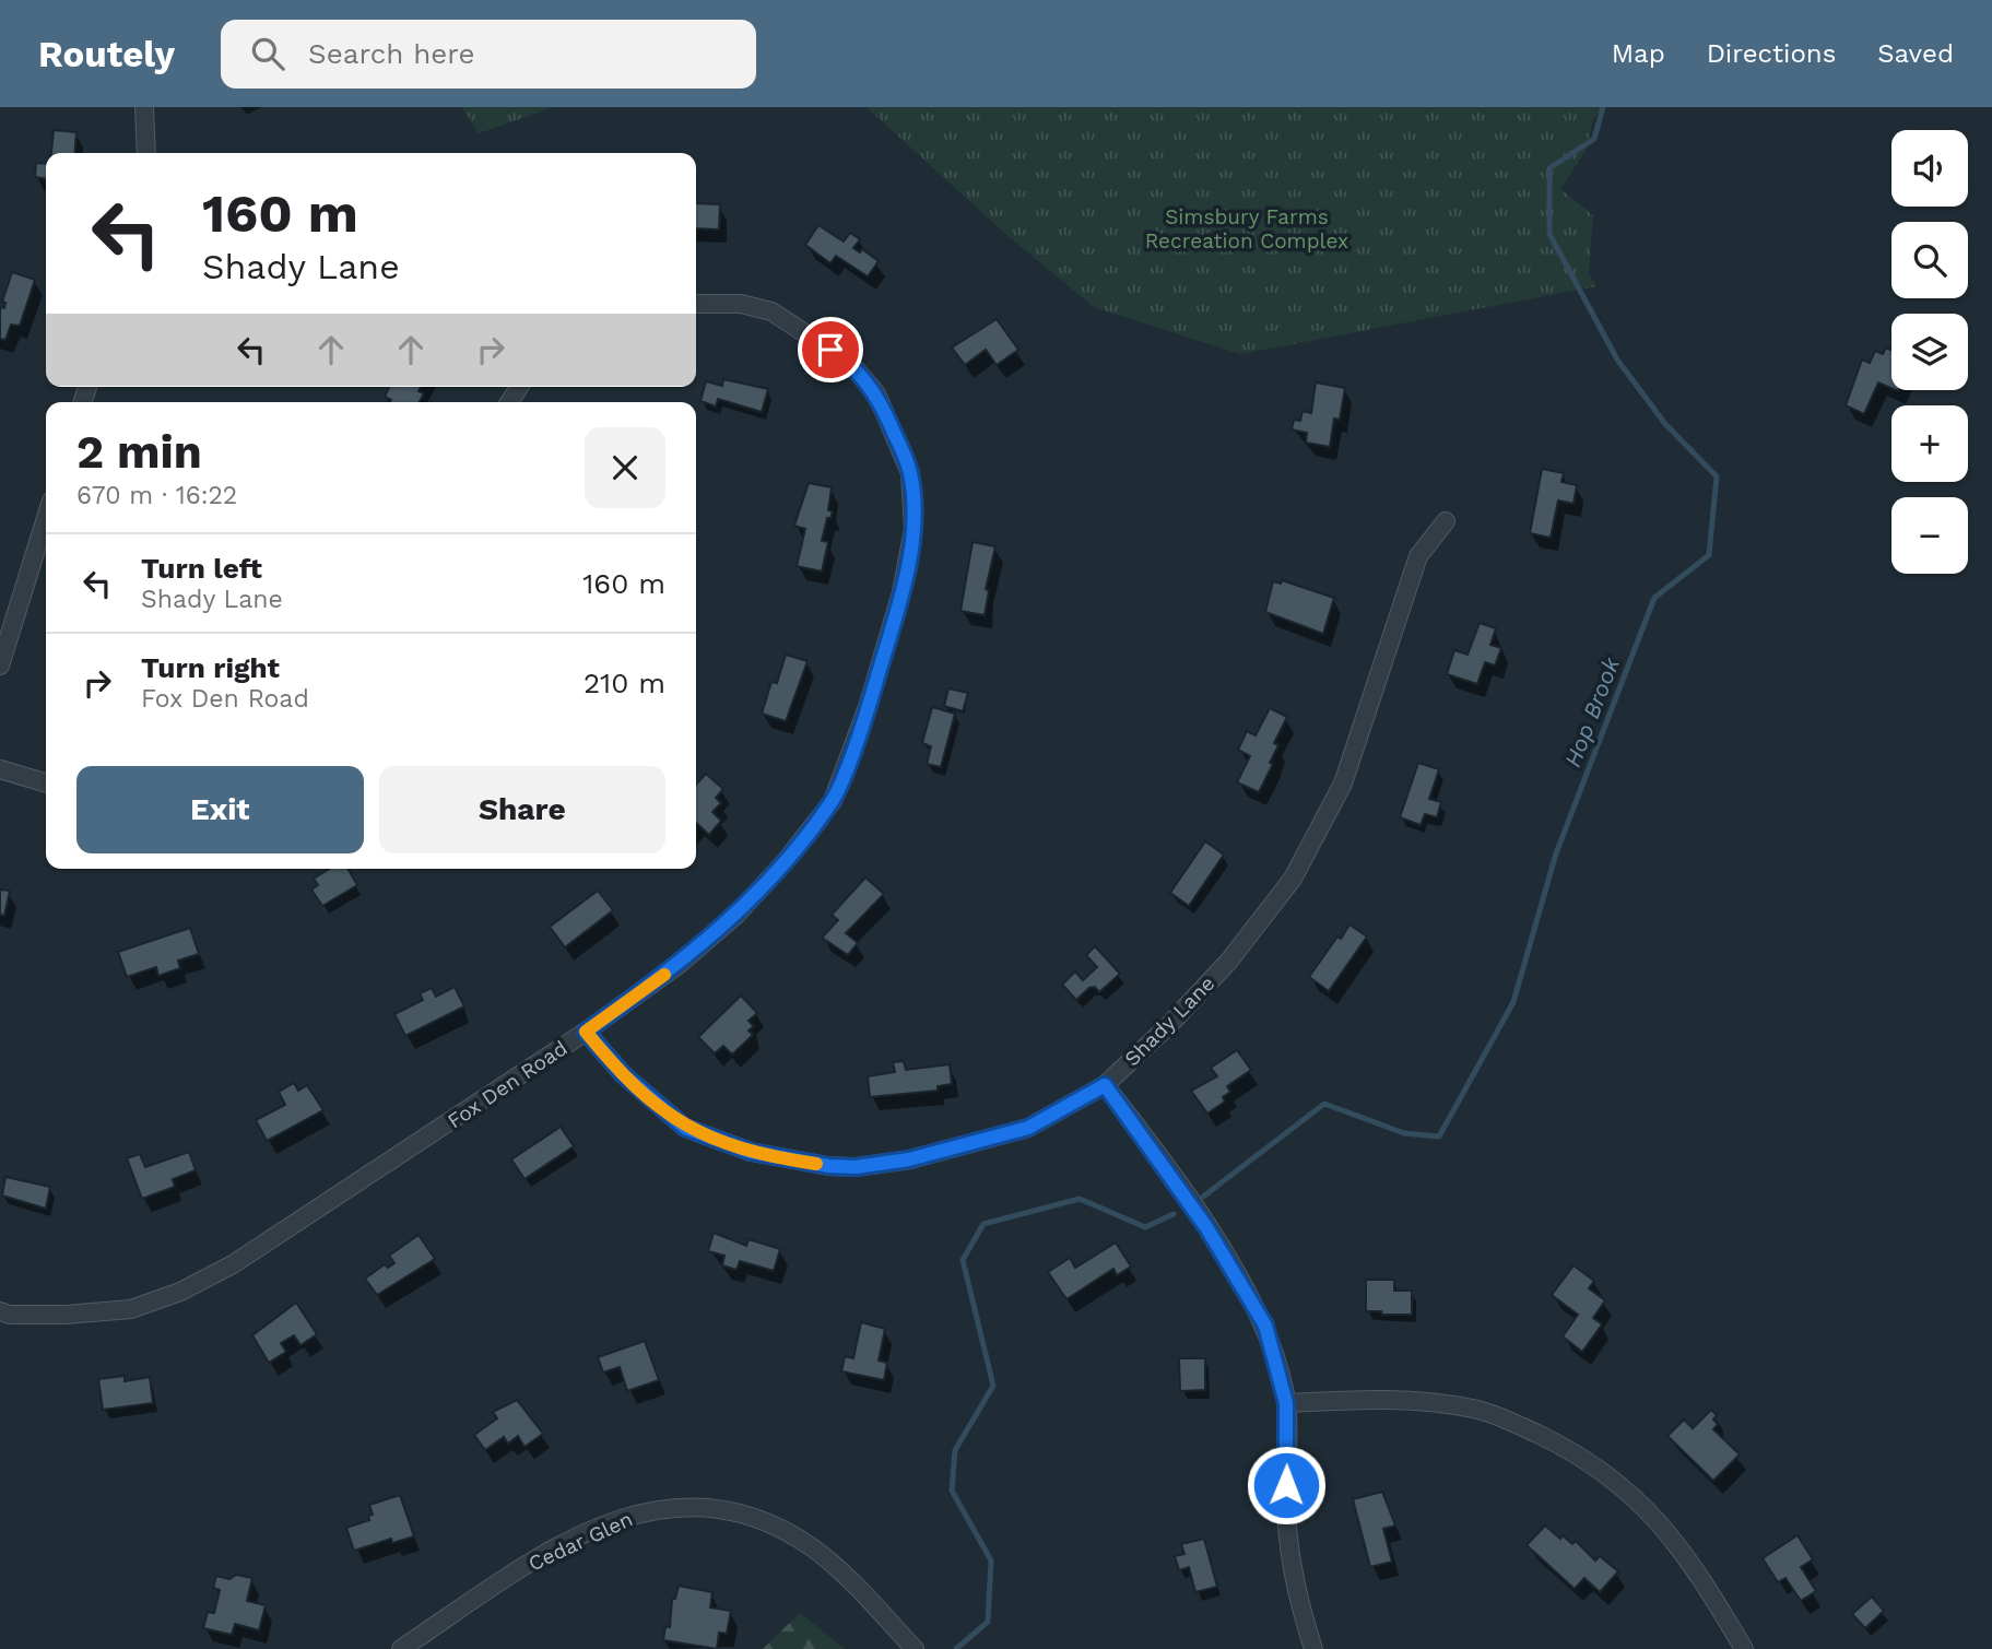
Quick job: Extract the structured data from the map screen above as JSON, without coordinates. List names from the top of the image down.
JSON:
{
  "streets": {
    "street": ["Shady Lane", "Fox Den Road", "Cedar Glen"]
  },
  "crossings": [
    ["Shady Lane", "Fox Den Road"]
  ],
  "water": ["Hop Brook"],
  "parks": ["Simsbury Farms Recreation Complex"],
  "page": {
    "header": "Routely",
    "search": "Search here",
    "nav": ["Map", "Directions", "Saved"],
    "map_buttons": ["+", "−"],
    "turn": ["160 m", "Shady Lane"],
    "heading": ["2 min", "670 m · 16:22"],
    "list": [
      {
        "name": "Turn left",
        "note": "Shady Lane",
        "value": "160 m"
      },
      {
        "name": "Turn right",
        "note": "Fox Den Road",
        "value": "210 m"
      }
    ],
    "buttons": ["Exit", "Share"]
  }
}
